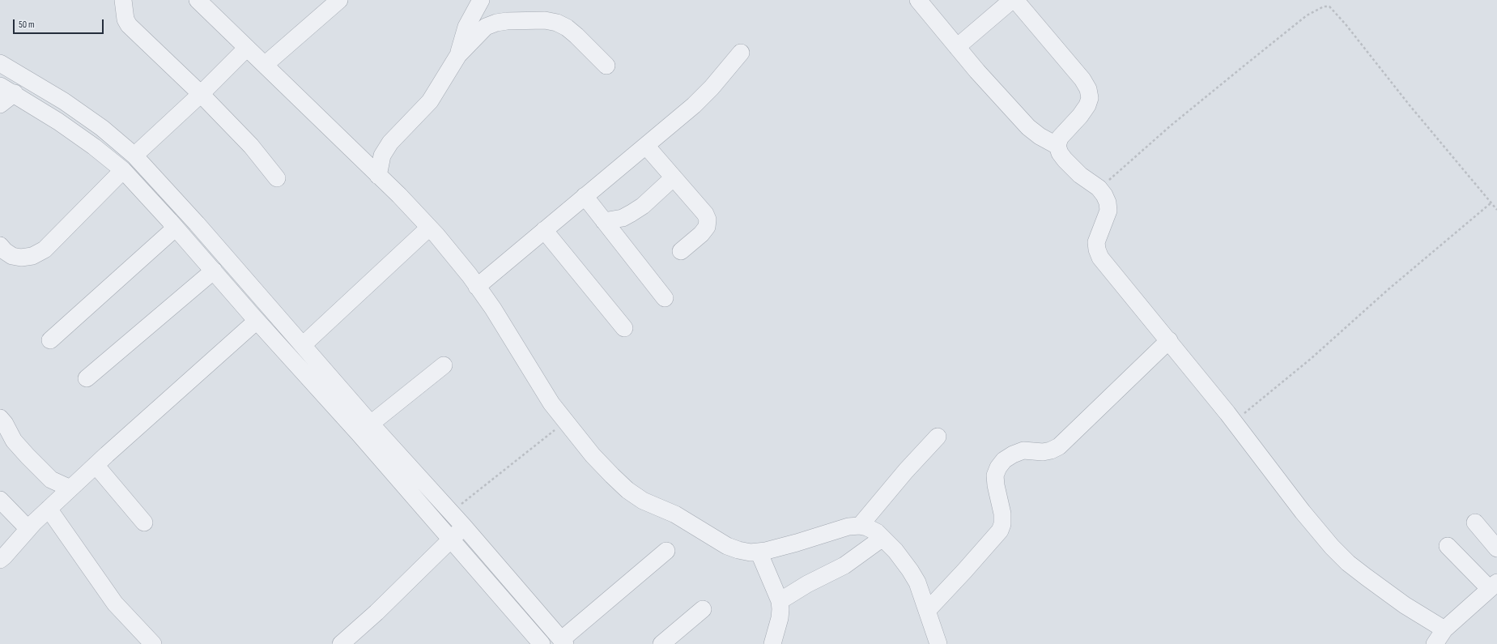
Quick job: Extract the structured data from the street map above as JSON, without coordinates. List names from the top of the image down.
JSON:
{
  "scale_bar": "50 m"
}
